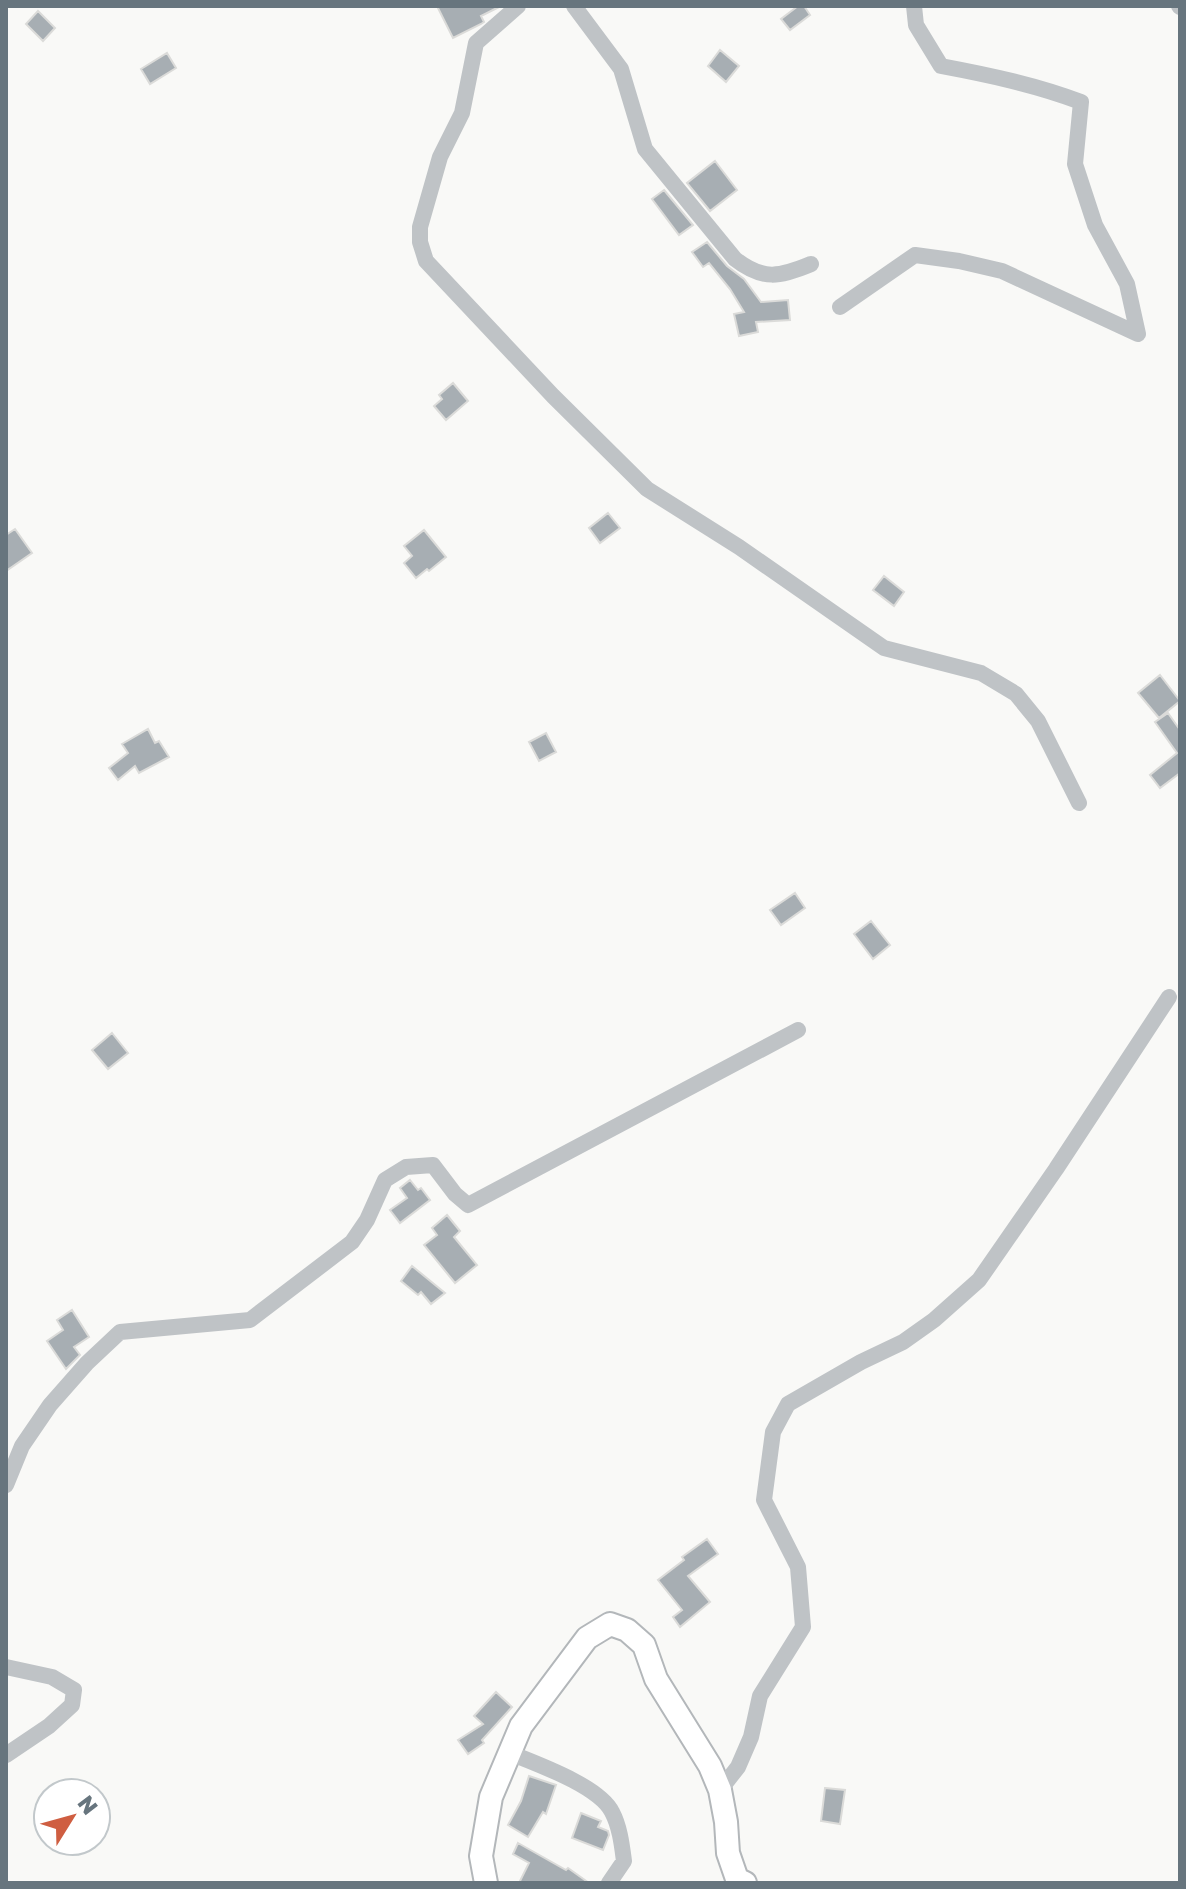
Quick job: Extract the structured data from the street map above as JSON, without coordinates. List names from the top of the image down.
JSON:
{
  "north": "top right"
}
